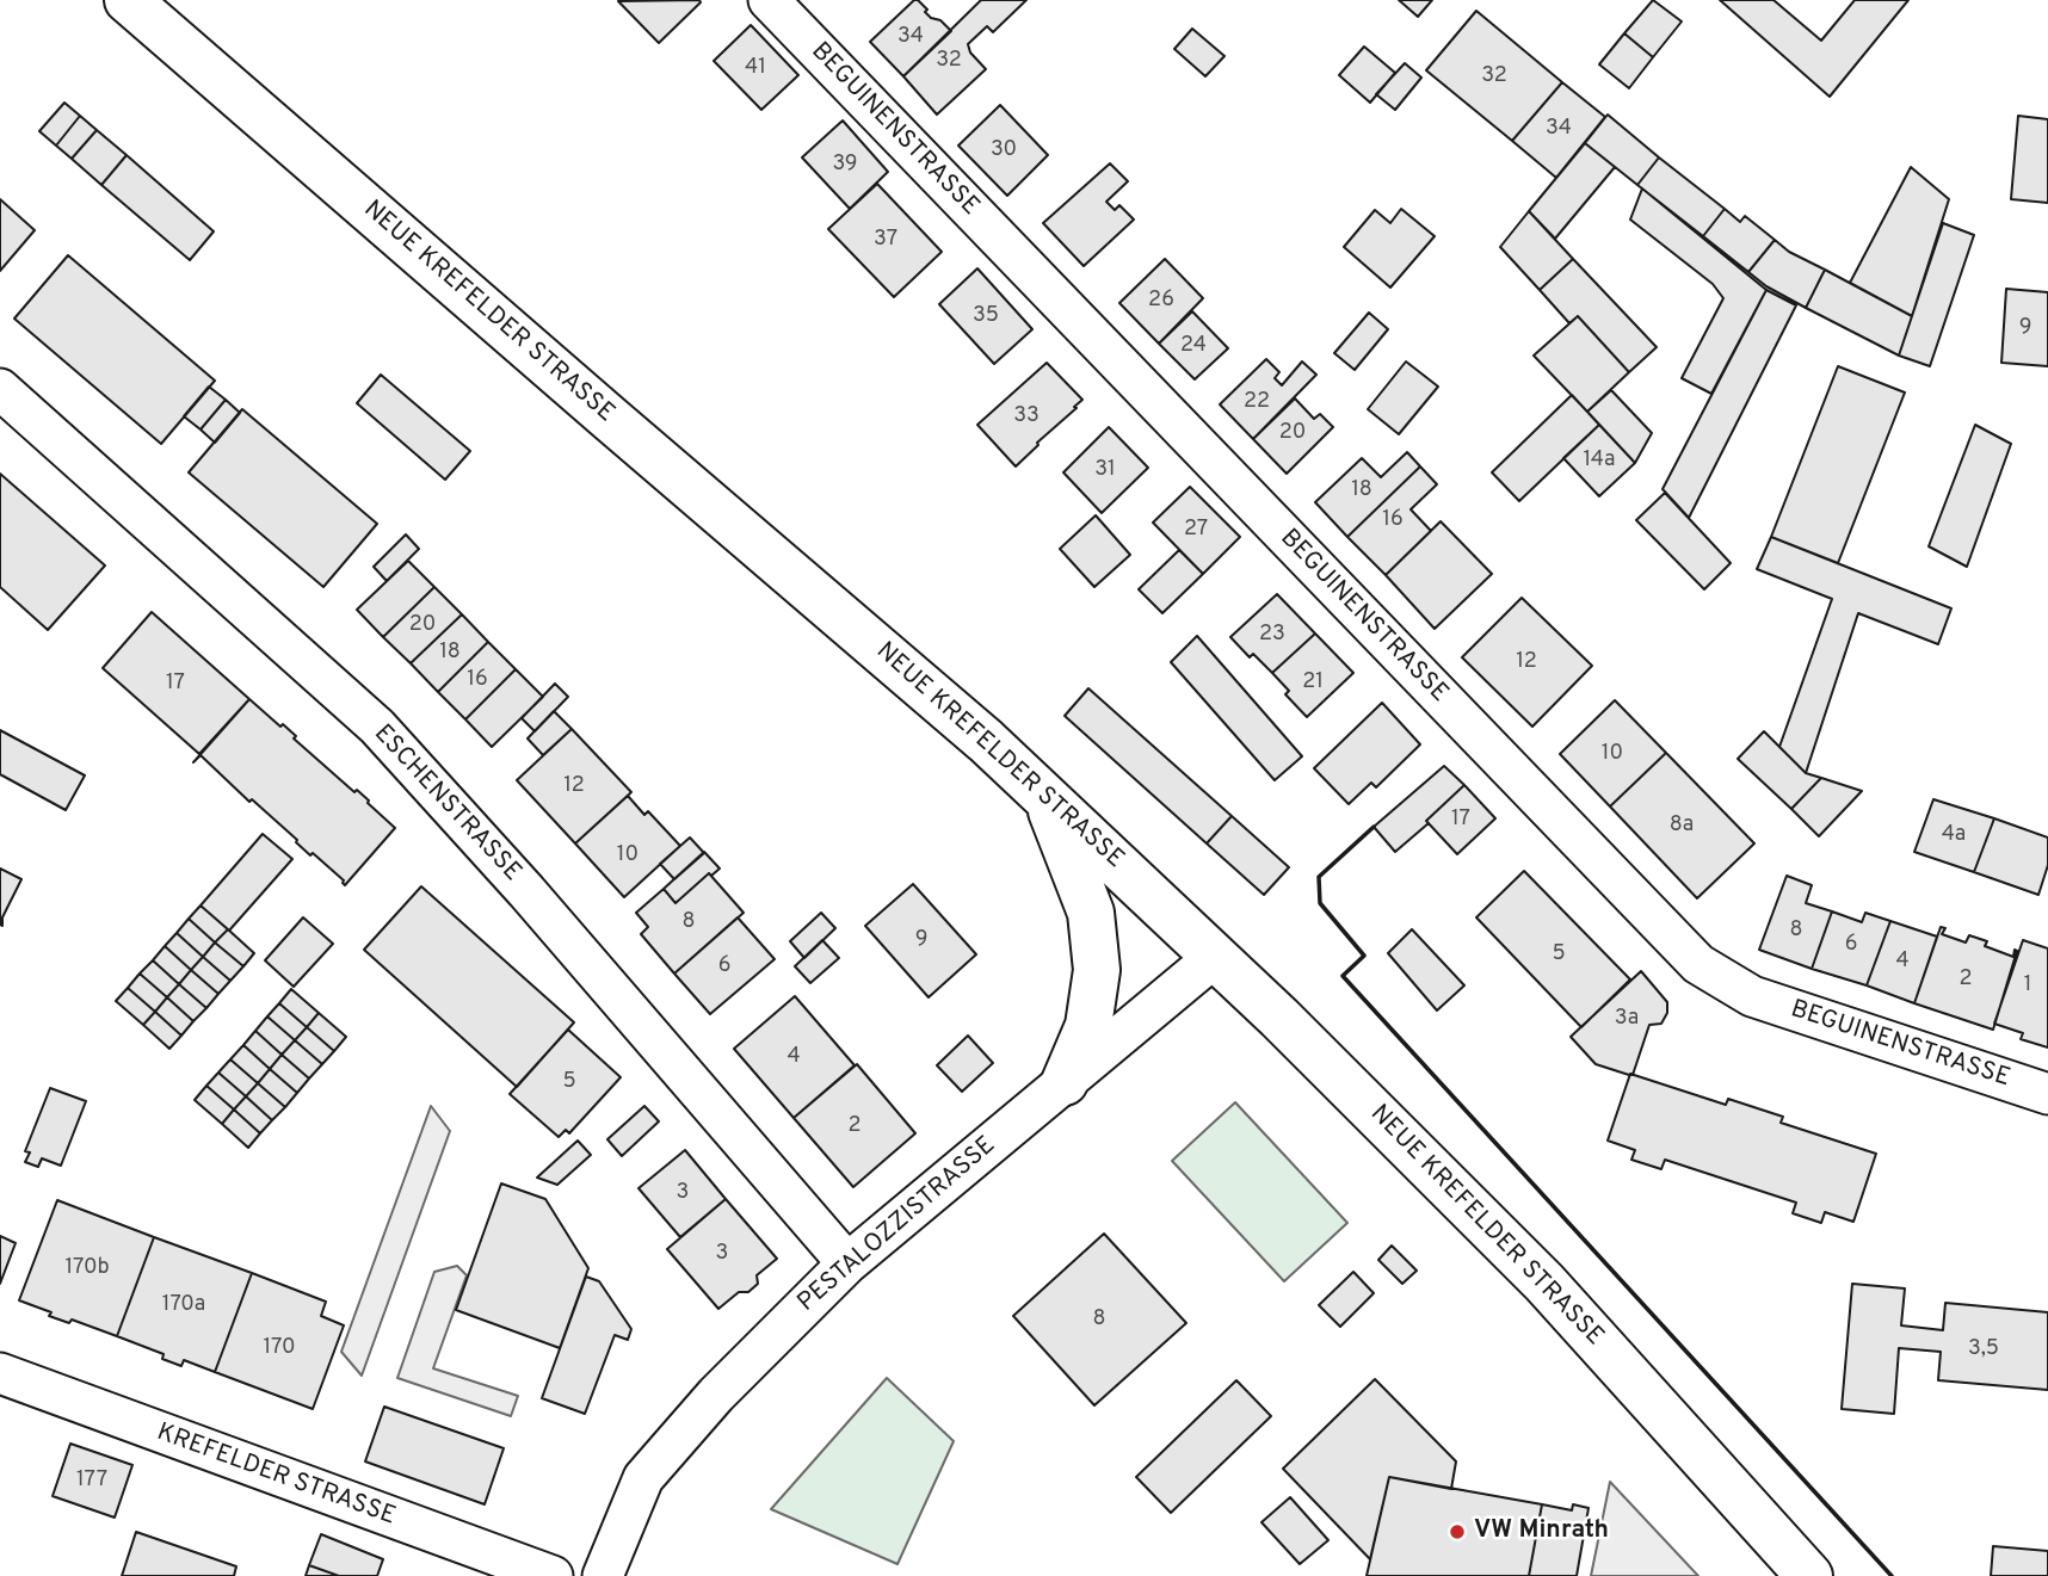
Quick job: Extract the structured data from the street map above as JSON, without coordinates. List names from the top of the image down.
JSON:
{
  "streets": {
    "main road": ["NEUE KREFELDER STRASSE"],
    "street": [
      "BEGUINENSTRASSE",
      "ESCHENSTRASSE",
      "PESTALOZZISTRASSE",
      "KREFELDER STRASSE"
    ]
  },
  "crossings": [
    ["NEUE KREFELDER STRASSE", "PESTALOZZISTRASSE"],
    ["ESCHENSTRASSE", "PESTALOZZISTRASSE"]
  ],
  "places": ["VW Minrath"],
  "house_numbers": [
    "34",
    "32",
    "41",
    "32",
    "34",
    "30",
    "39",
    "37",
    "26",
    "35",
    "9",
    "24",
    "22",
    "33",
    "20",
    "14a",
    "31",
    "18",
    "16",
    "27",
    "20",
    "23",
    "18",
    "12",
    "16",
    "21",
    "17",
    "10",
    "12",
    "17",
    "8a",
    "4a",
    "10",
    "8",
    "8",
    "9",
    "6",
    "5",
    "4",
    "6",
    "2",
    "1",
    "3a",
    "4",
    "5",
    "2",
    "3",
    "3",
    "170b",
    "170a",
    "8",
    "170",
    "3,5",
    "177"
  ]
}
